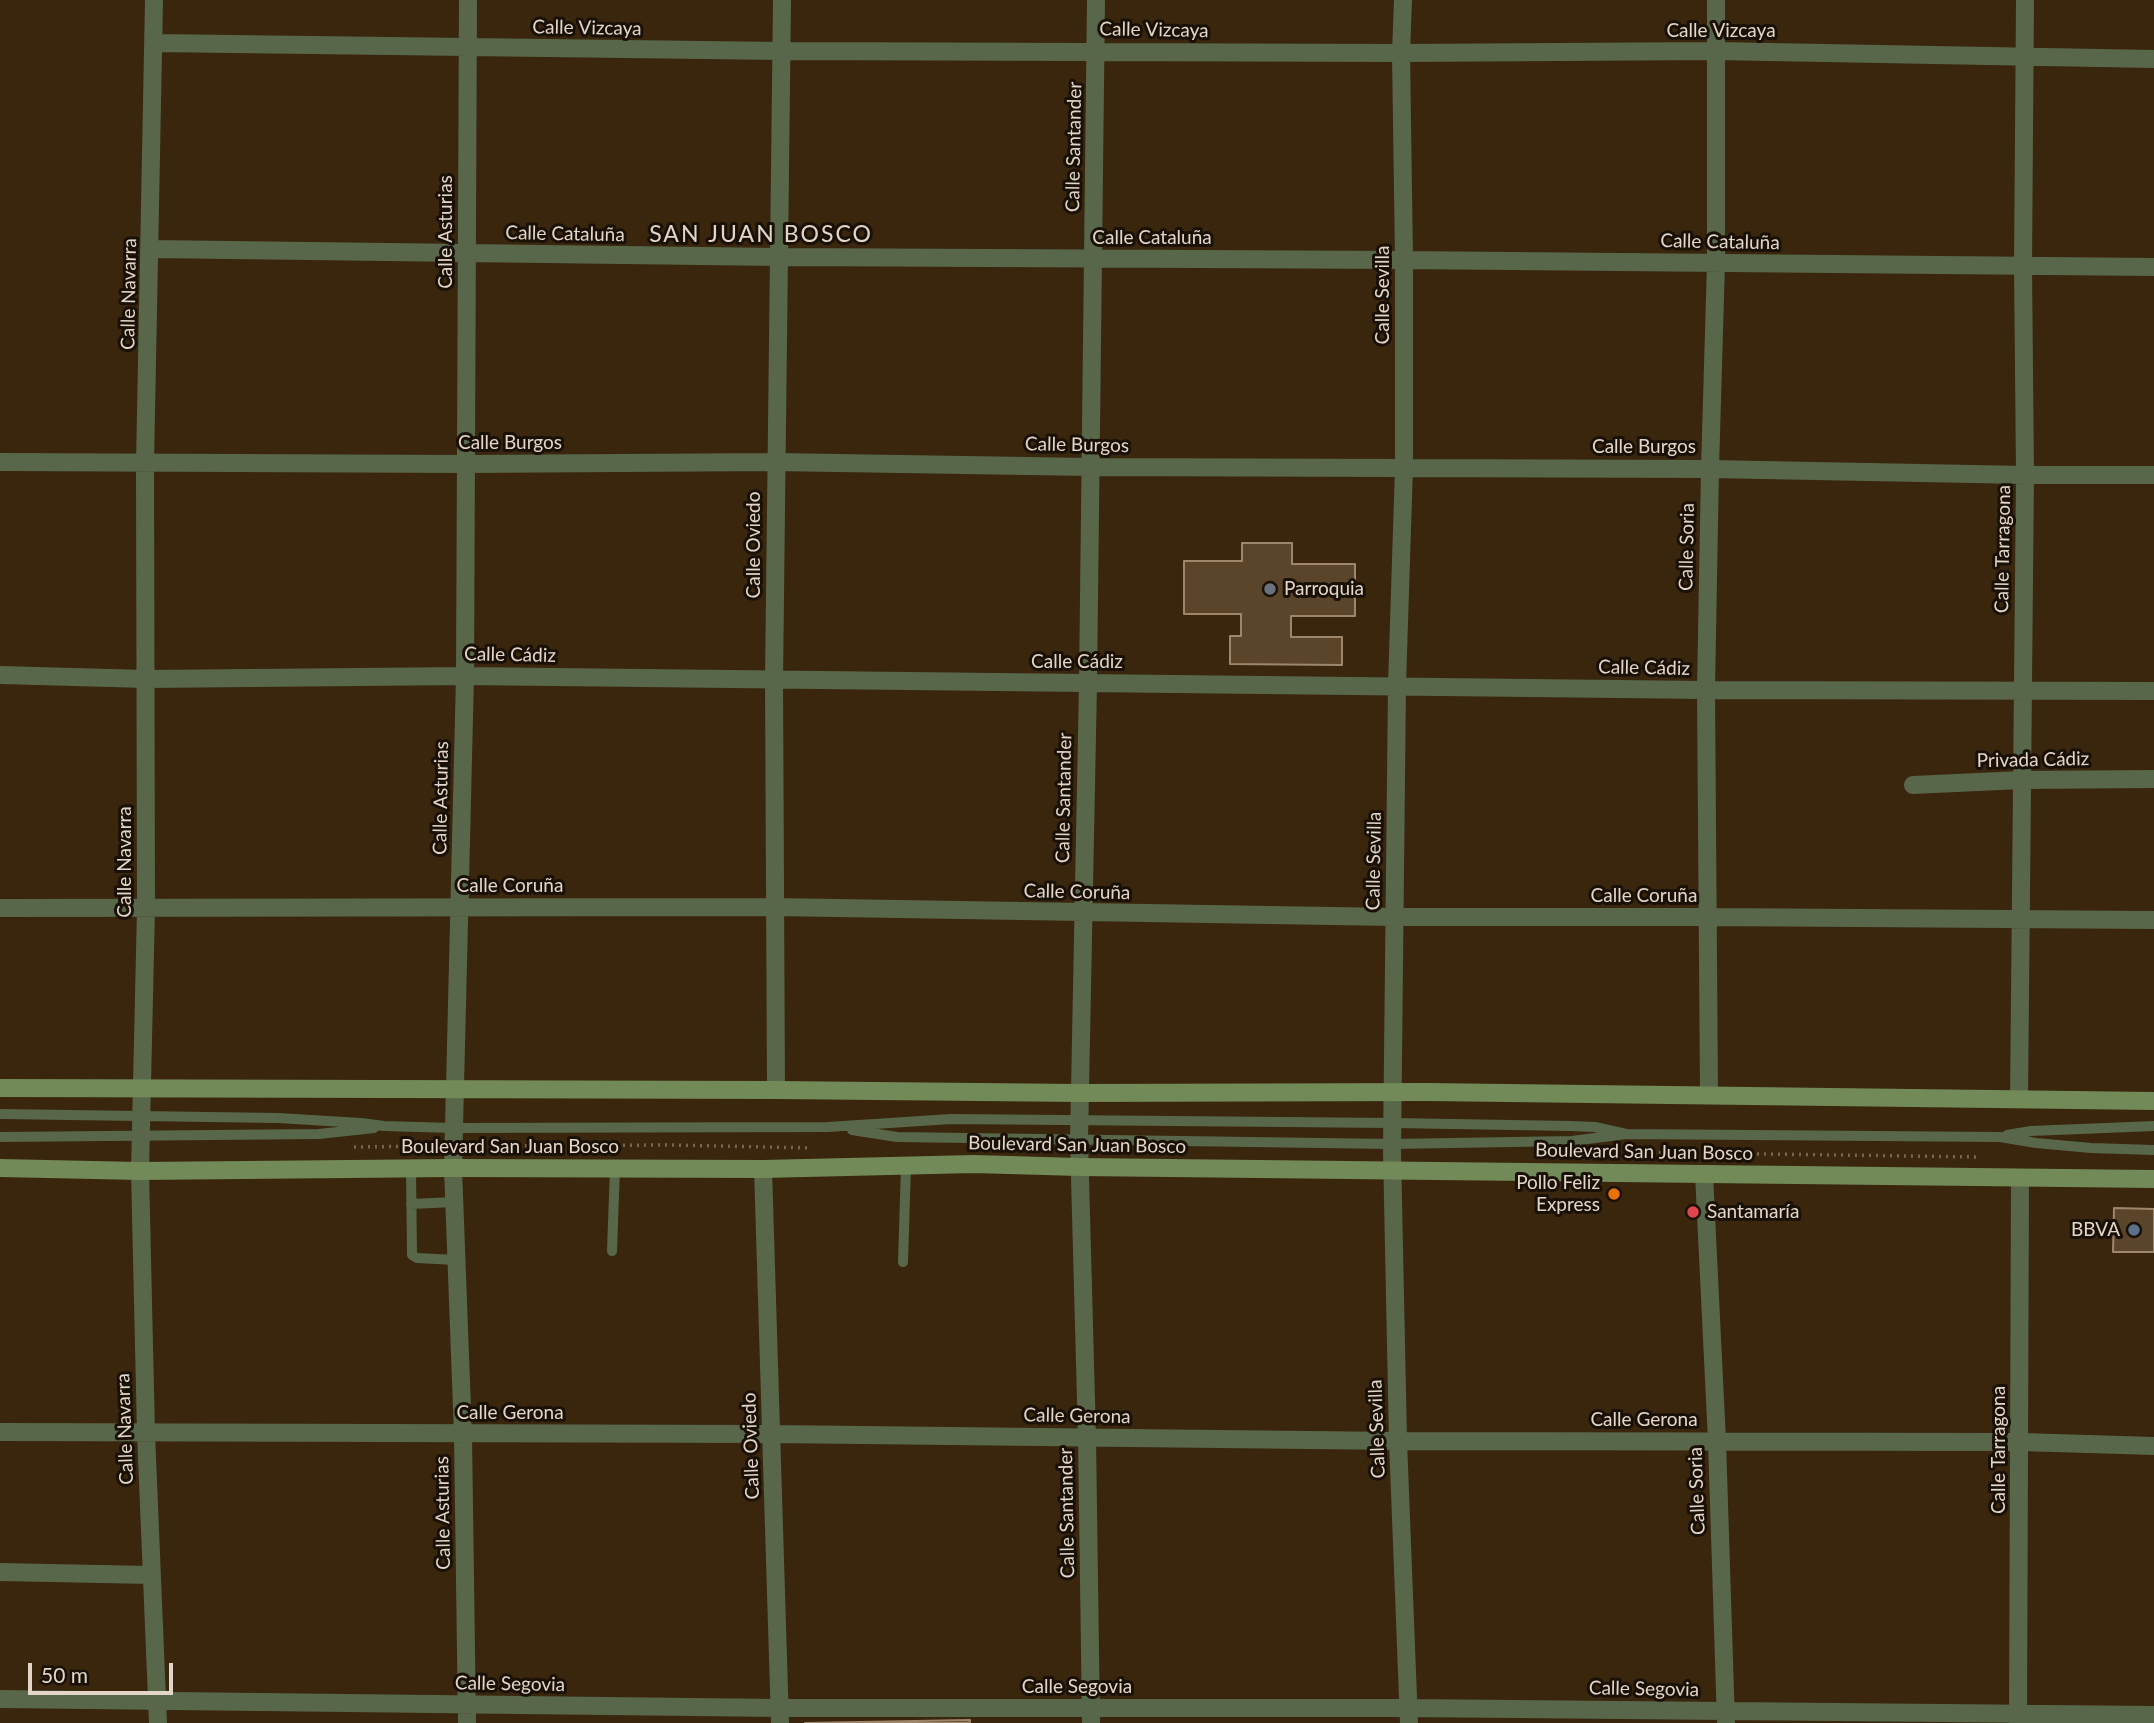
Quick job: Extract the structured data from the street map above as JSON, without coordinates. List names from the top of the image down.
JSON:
{
  "streets": {
    "street": [
      "Calle Vizcaya",
      "Calle Santander",
      "Calle Asturias",
      "Calle Cataluña",
      "Calle Navarra",
      "Calle Sevilla",
      "Calle Burgos",
      "Calle Oviedo",
      "Calle Soria",
      "Calle Tarragona",
      "Calle Cádiz",
      "Privada Cádiz",
      "Calle Coruña",
      "Boulevard San Juan Bosco",
      "Calle Gerona",
      "Calle Segovia"
    ]
  },
  "crossings": [
    ["Calle Vizcaya", "Calle Santander"],
    ["Calle Vizcaya", "Calle Asturias"],
    ["Calle Vizcaya", "Calle Navarra"],
    ["Calle Vizcaya", "Calle Sevilla"],
    ["Calle Vizcaya", "Calle Oviedo"],
    ["Calle Vizcaya", "Calle Soria"],
    ["Calle Vizcaya", "Calle Tarragona"],
    ["Calle Santander", "Calle Cataluña"],
    ["Calle Santander", "Calle Burgos"],
    ["Calle Santander", "Calle Cádiz"],
    ["Calle Santander", "Calle Coruña"],
    ["Calle Santander", "Boulevard San Juan Bosco"],
    ["Calle Santander", "Calle Gerona"],
    ["Calle Santander", "Calle Segovia"],
    ["Calle Asturias", "Calle Cataluña"],
    ["Calle Asturias", "Calle Burgos"],
    ["Calle Asturias", "Calle Cádiz"],
    ["Calle Asturias", "Calle Coruña"],
    ["Calle Asturias", "Boulevard San Juan Bosco"],
    ["Calle Asturias", "Calle Gerona"],
    ["Calle Asturias", "Calle Segovia"],
    ["Calle Cataluña", "Calle Navarra"],
    ["Calle Cataluña", "Calle Sevilla"],
    ["Calle Cataluña", "Calle Oviedo"],
    ["Calle Cataluña", "Calle Soria"],
    ["Calle Cataluña", "Calle Tarragona"],
    ["Calle Navarra", "Calle Burgos"],
    ["Calle Navarra", "Calle Cádiz"],
    ["Calle Navarra", "Calle Coruña"],
    ["Calle Navarra", "Boulevard San Juan Bosco"],
    ["Calle Navarra", "Calle Gerona"],
    ["Calle Navarra", "Calle Segovia"],
    ["Calle Sevilla", "Calle Burgos"],
    ["Calle Sevilla", "Calle Cádiz"],
    ["Calle Sevilla", "Calle Coruña"],
    ["Calle Sevilla", "Boulevard San Juan Bosco"],
    ["Calle Sevilla", "Calle Gerona"],
    ["Calle Sevilla", "Calle Segovia"],
    ["Calle Burgos", "Calle Oviedo"],
    ["Calle Burgos", "Calle Soria"],
    ["Calle Burgos", "Calle Tarragona"],
    ["Calle Oviedo", "Calle Cádiz"],
    ["Calle Oviedo", "Calle Coruña"],
    ["Calle Oviedo", "Boulevard San Juan Bosco"],
    ["Calle Oviedo", "Calle Gerona"],
    ["Calle Oviedo", "Calle Segovia"],
    ["Calle Soria", "Calle Cádiz"],
    ["Calle Soria", "Calle Coruña"],
    ["Calle Soria", "Boulevard San Juan Bosco"],
    ["Calle Soria", "Calle Gerona"],
    ["Calle Soria", "Calle Segovia"],
    ["Calle Tarragona", "Calle Cádiz"],
    ["Calle Tarragona", "Privada Cádiz"],
    ["Calle Tarragona", "Calle Coruña"],
    ["Calle Tarragona", "Boulevard San Juan Bosco"],
    ["Calle Tarragona", "Calle Gerona"],
    ["Calle Tarragona", "Calle Segovia"]
  ],
  "districts": ["SAN JUAN BOSCO"],
  "places": [
    "Parroquia",
    "Pollo Feliz Express",
    "Santamaría",
    "BBVA"
  ],
  "scale_bar": "50 m"
}
